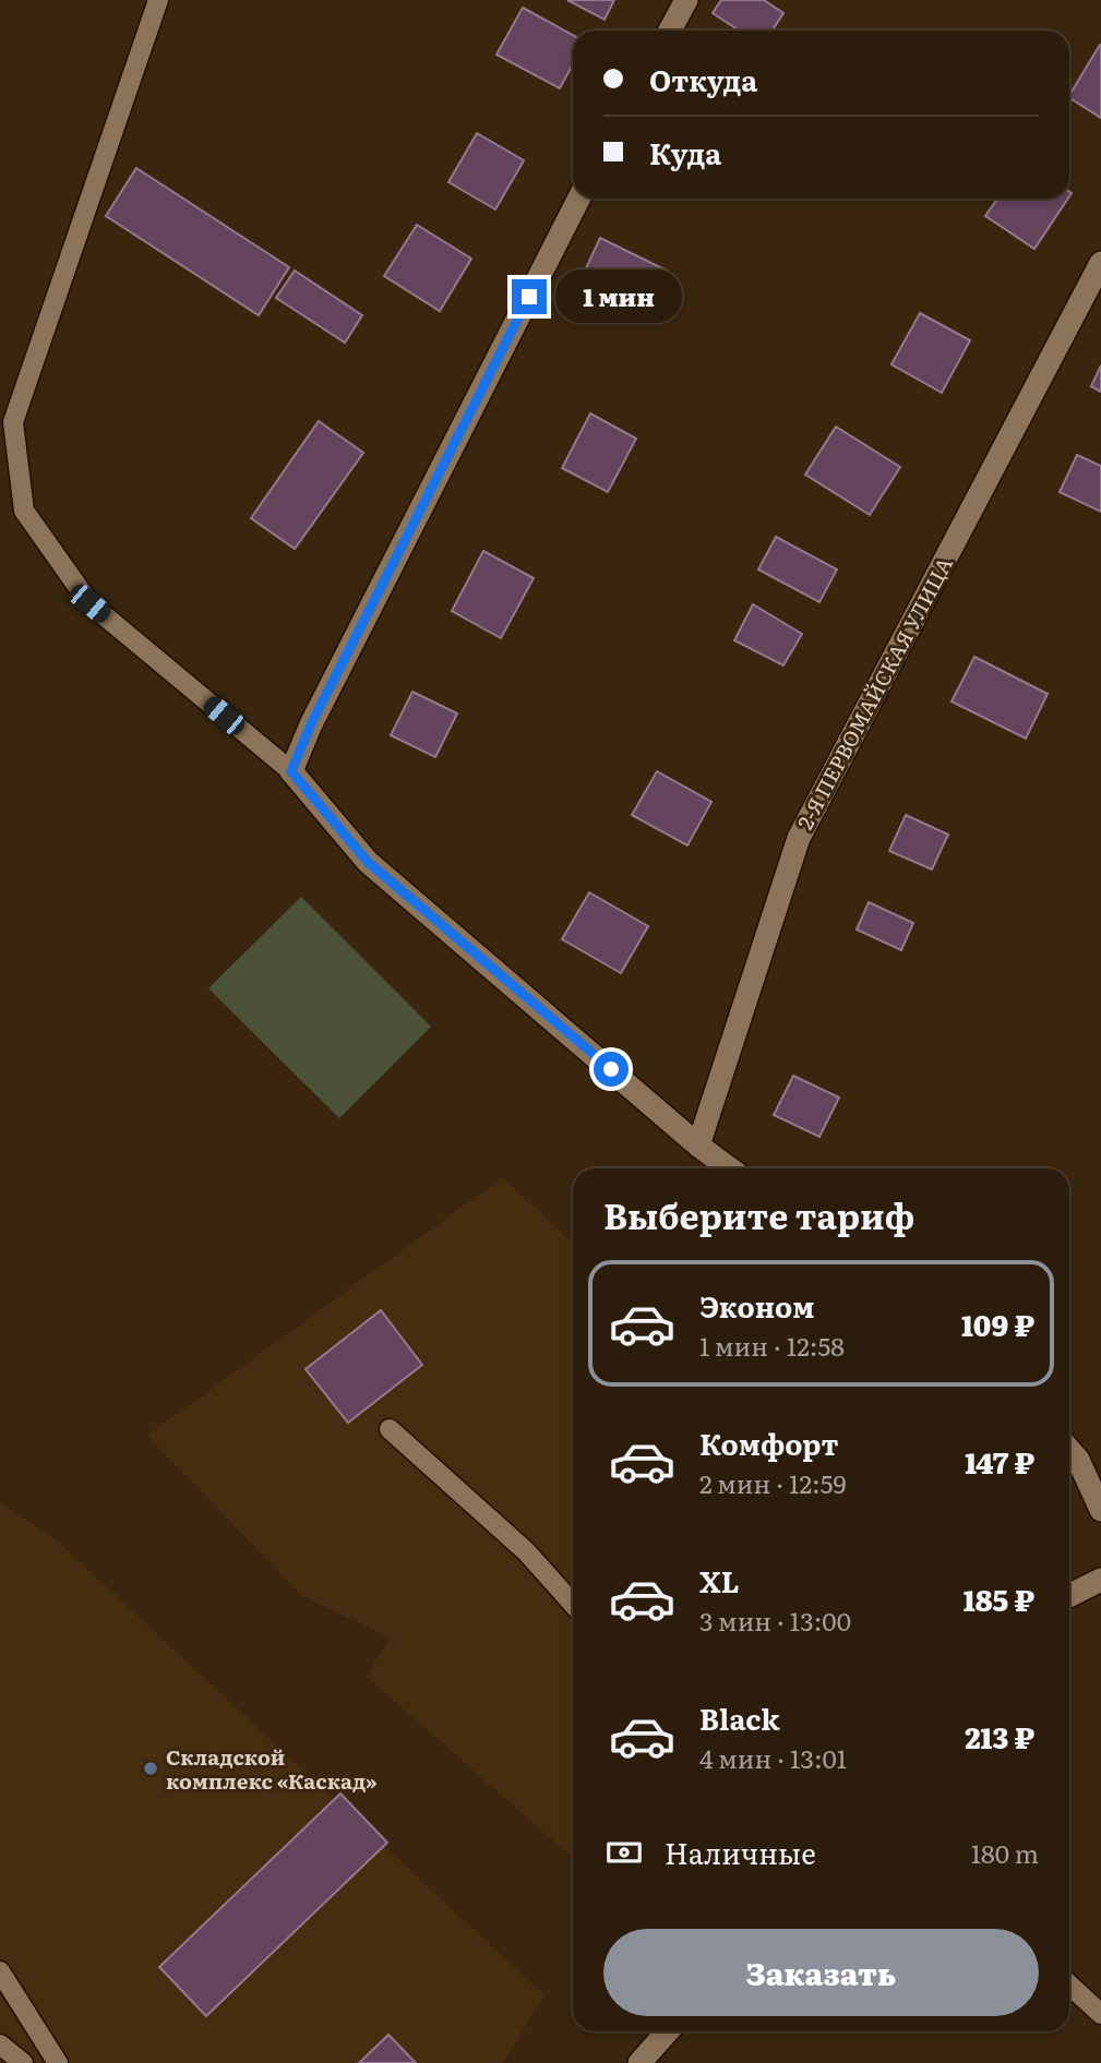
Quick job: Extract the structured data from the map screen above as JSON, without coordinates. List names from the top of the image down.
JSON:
{
  "streets": {
    "street": ["2-Я ПЕРВОМАЙСКАЯ УЛИЦА"]
  },
  "places": ["Складской комплекс «Каскад»"],
  "page": {
    "banner": ["Откуда", "Куда"],
    "bubble": "1 мин",
    "heading": "Выберите тариф",
    "list": [
      {
        "name": "Эконом",
        "note": "1 мин · 12:58",
        "value": "109 ₽"
      },
      {
        "name": "Комфорт",
        "note": "2 мин · 12:59",
        "value": "147 ₽"
      },
      {
        "name": "XL",
        "note": "3 мин · 13:00",
        "value": "185 ₽"
      },
      {
        "name": "Black",
        "note": "4 мин · 13:01",
        "value": "213 ₽"
      }
    ],
    "pay": ["Наличные", "180 m"],
    "buttons": "Заказать"
  }
}
